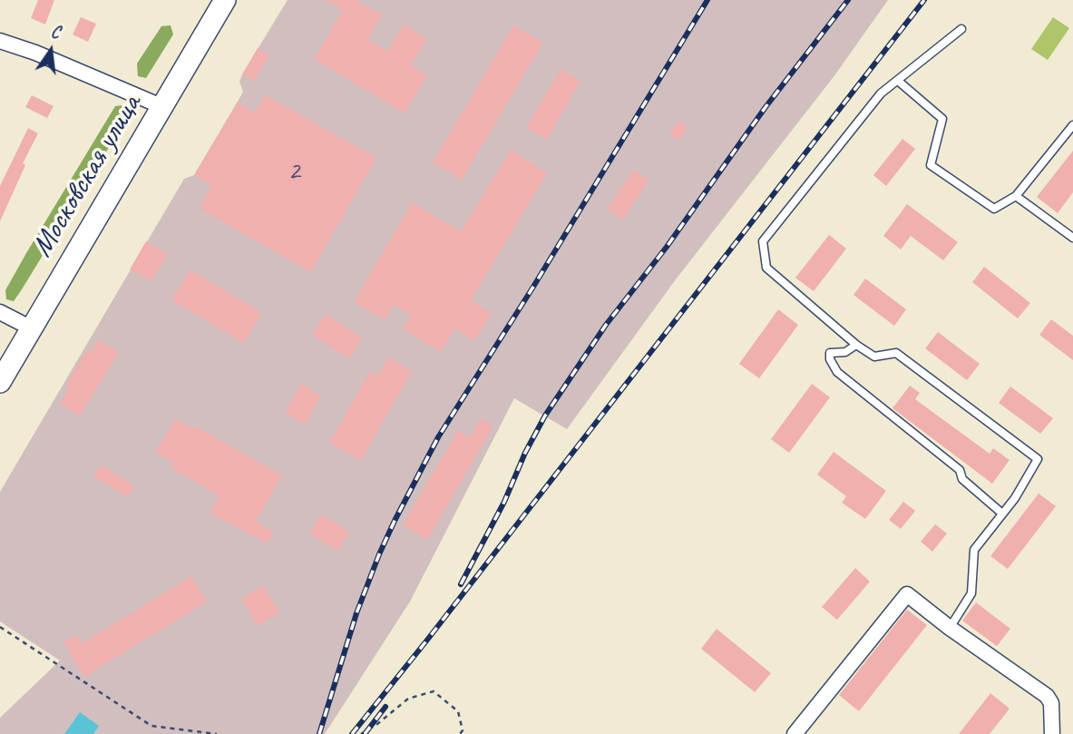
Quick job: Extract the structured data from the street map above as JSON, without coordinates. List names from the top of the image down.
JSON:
{
  "streets": {
    "main road": ["Московская улица"]
  },
  "house_numbers": ["2"],
  "north": "top"
}
